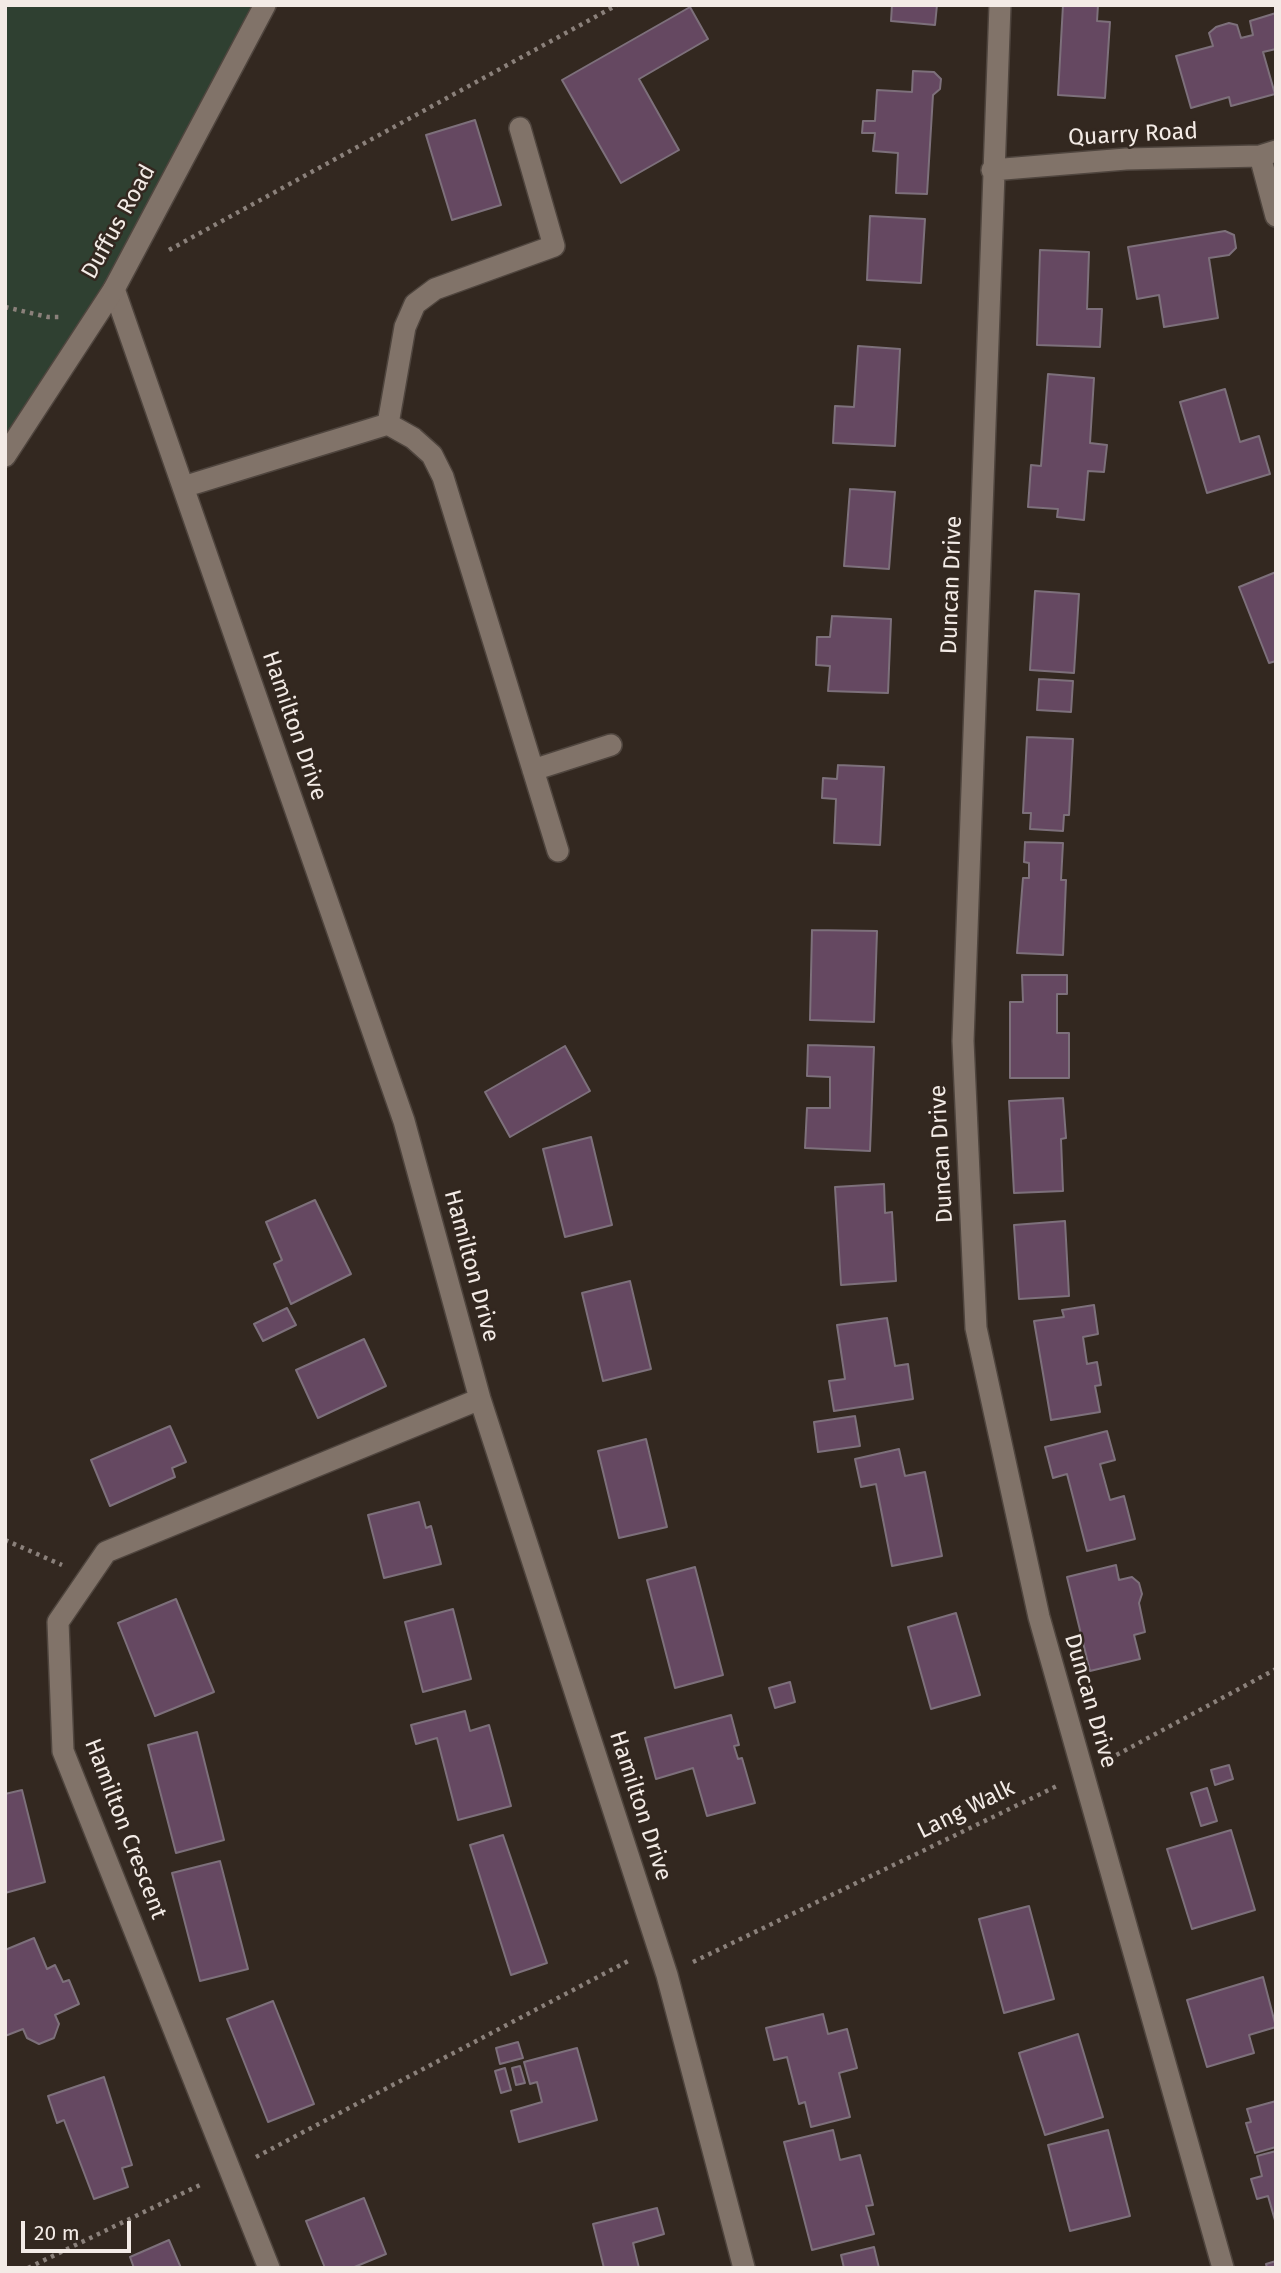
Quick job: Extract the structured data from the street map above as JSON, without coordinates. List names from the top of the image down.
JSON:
{
  "streets": {
    "street": [
      "Quarry Road",
      "Duffus Road",
      "Duncan Drive",
      "Hamilton Drive",
      "Hamilton Crescent"
    ],
    "path": ["Lang Walk"]
  },
  "crossings": [
    ["Quarry Road", "Duncan Drive"],
    ["Duffus Road", "Hamilton Drive"],
    ["Duncan Drive", "Lang Walk"],
    ["Hamilton Drive", "Lang Walk"],
    ["Hamilton Drive", "Hamilton Crescent"]
  ],
  "scale_bar": "20 m"
}
